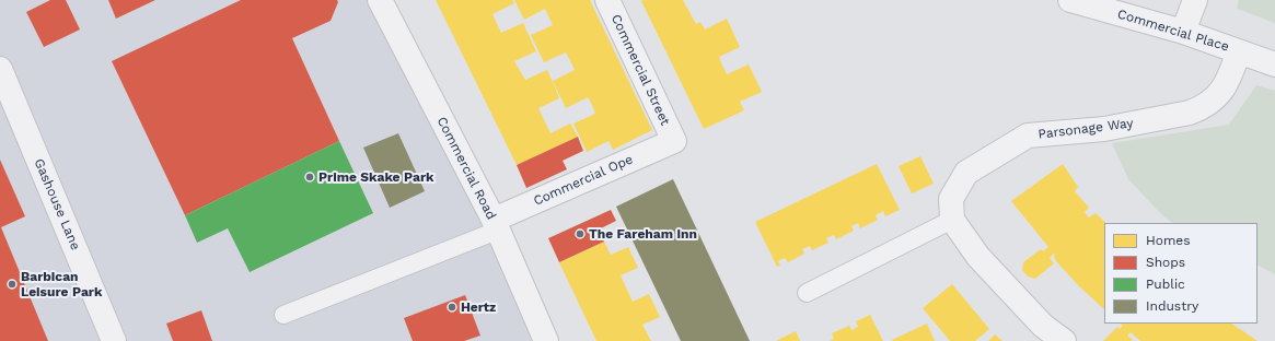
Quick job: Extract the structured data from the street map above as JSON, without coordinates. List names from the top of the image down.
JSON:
{
  "streets": {
    "street": [
      "Commercial Place",
      "Commercial Street",
      "Parsonage Way",
      "Commercial Road",
      "Commercial Ope",
      "Gashouse Lane"
    ]
  },
  "crossings": [
    ["Commercial Place", "Parsonage Way"],
    ["Commercial Street", "Commercial Ope"],
    ["Commercial Road", "Commercial Ope"]
  ],
  "places": [
    "Prime Skake Park",
    "The Fareham inn",
    "Barbican Leisure Park",
    "Hertz"
  ],
  "legend": [
    "Homes",
    "Shops",
    "Public",
    "Industry"
  ]
}
